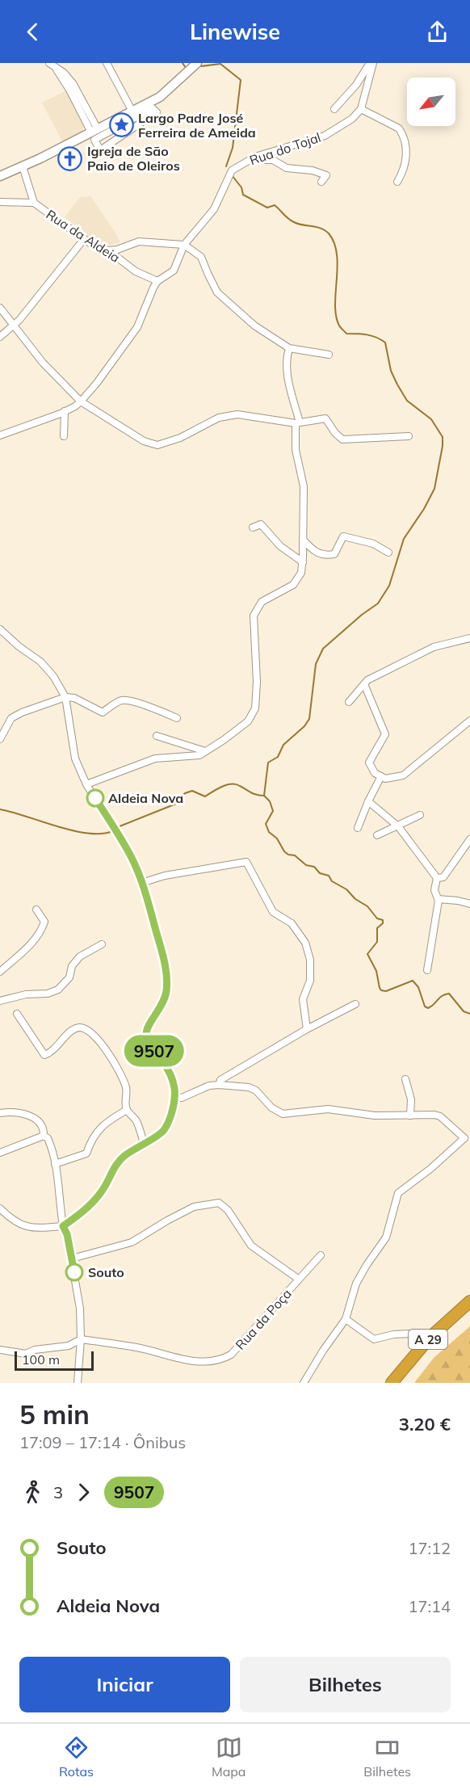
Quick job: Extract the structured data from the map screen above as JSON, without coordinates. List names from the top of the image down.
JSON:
{
  "streets": {
    "highway": ["A 29"],
    "street": ["Rua do Tojal", "Rua da Aldeia", "Rua da Poça"]
  },
  "crossings": [
    ["Rua do Tojal", "Rua da Aldeia"]
  ],
  "places": {
    "place": ["Largo Padre José Ferreira de Ameida"],
    "church": ["Igreja de São Paio de Oleiros"],
    "other": ["Aldeia Nova", "Souto"]
  },
  "lines": ["bus line 9507"],
  "scale_bar": "100 m",
  "north": "bottom left",
  "page": {
    "header": "Linewise",
    "on_map": "9507",
    "scale": "100 m",
    "heading": ["5 min", "17:09 – 17:14 · Ônibus", "3.20 €"],
    "legs": ["3", "9507"],
    "list": [
      {
        "name": "Souto",
        "value": "17:12"
      },
      {
        "name": "Aldeia Nova",
        "value": "17:14"
      }
    ],
    "buttons": ["Iniciar", "Bilhetes"],
    "tabs": ["Rotas", "Mapa", "Bilhetes"]
  }
}
